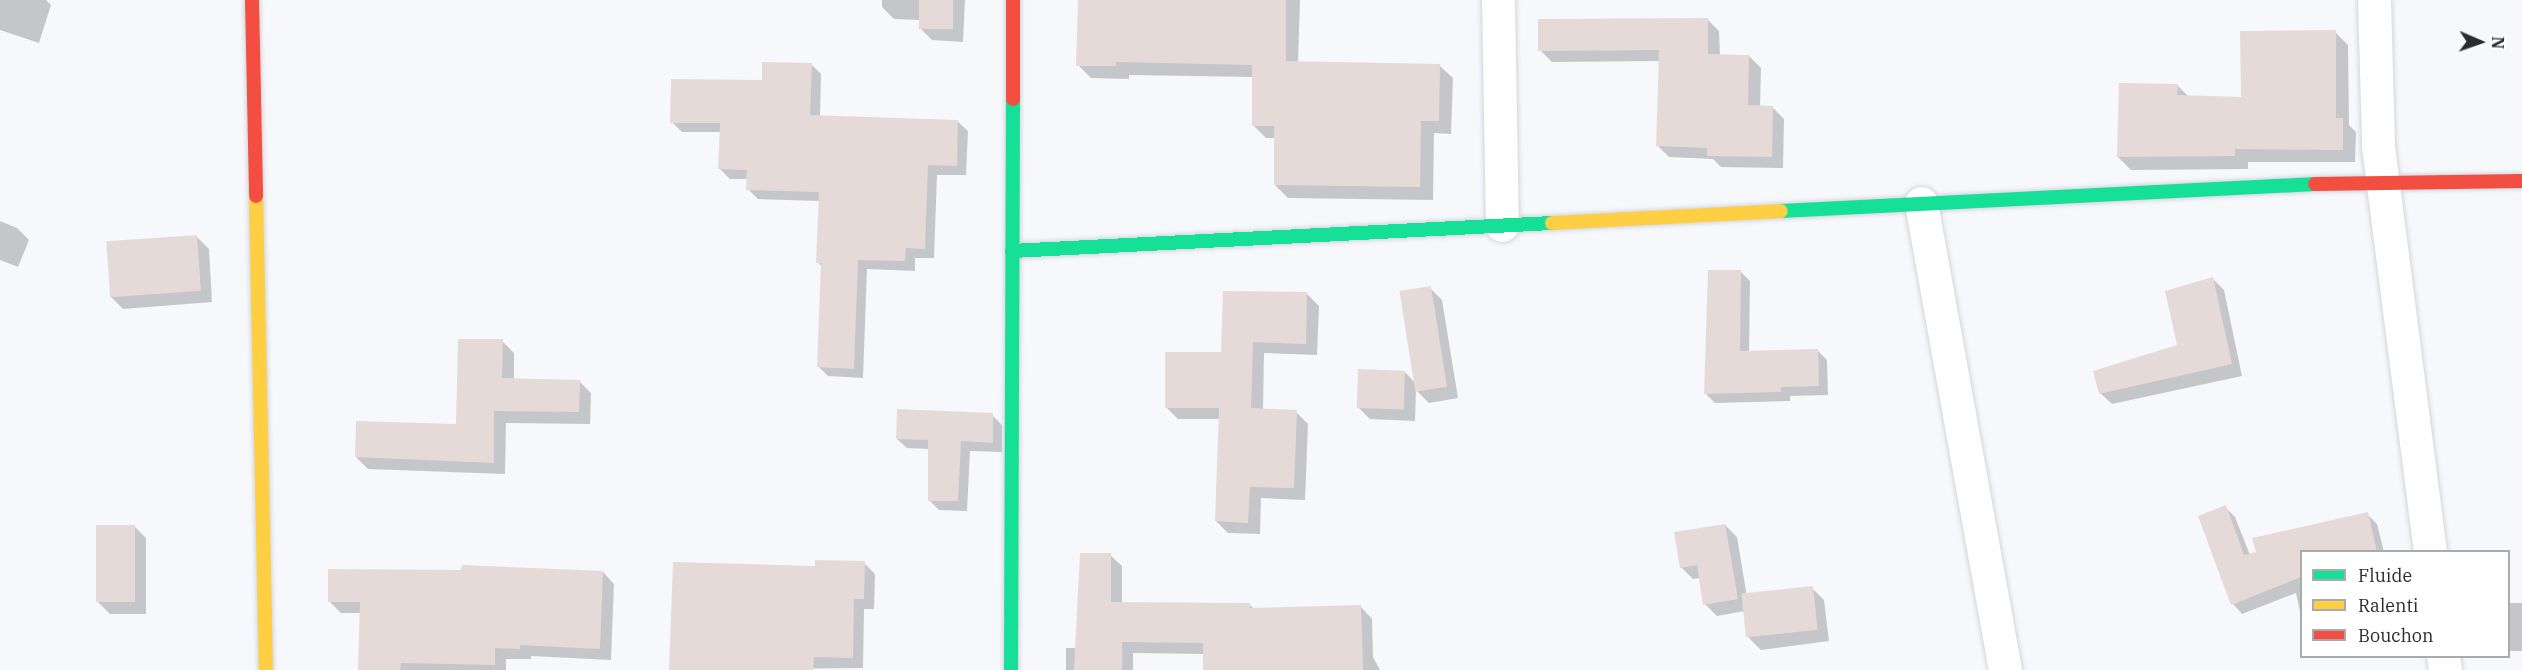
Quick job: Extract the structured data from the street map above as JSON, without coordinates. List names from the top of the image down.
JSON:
{
  "legend": ["Fluide", "Ralenti", "Bouchon"],
  "north": "right"
}
